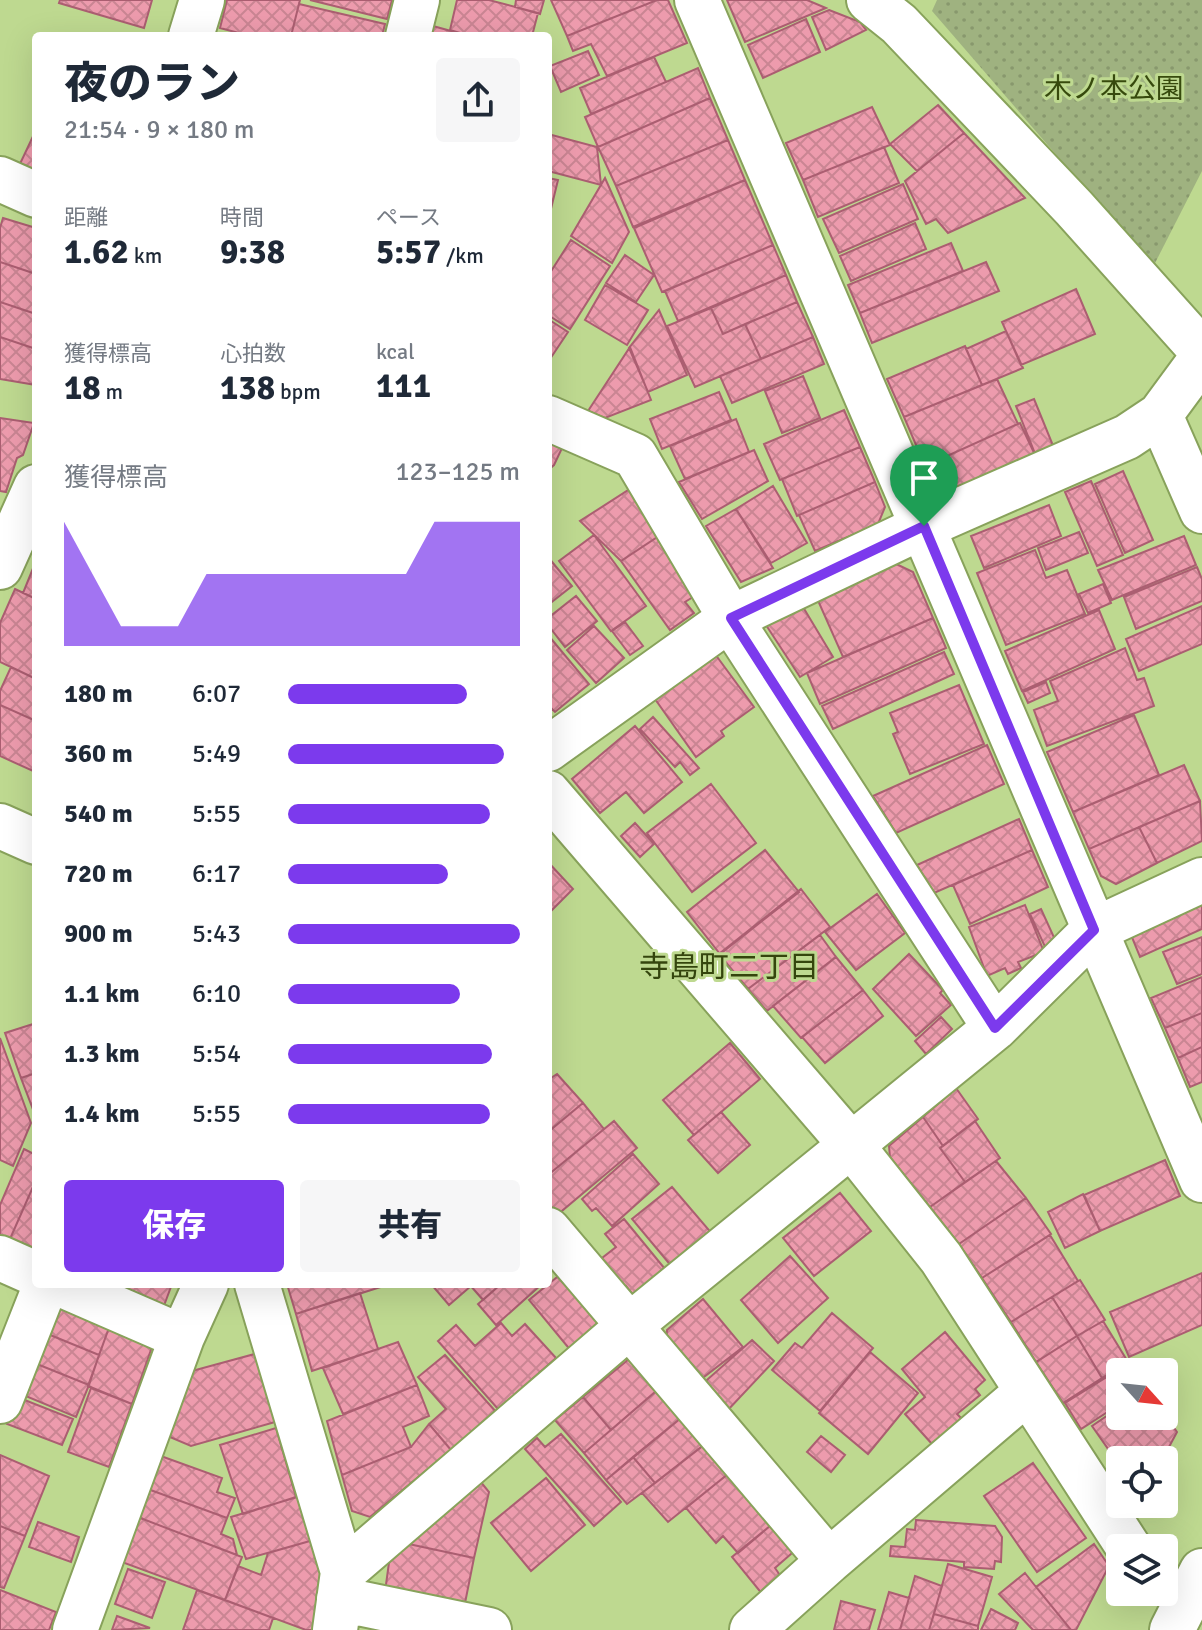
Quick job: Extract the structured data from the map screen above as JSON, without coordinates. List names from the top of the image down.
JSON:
{
  "districts": ["寺島町二丁目"],
  "parks": ["木ノ本公園"],
  "north": "bottom right",
  "page": {
    "heading": ["夜のラン", "21:54 · 9 × 180 m"],
    "stats": [
      ["距離", "1.62 km"],
      ["時間", "9:38"],
      ["ペース", "5:57 /km"],
      ["獲得標高", "18 m"],
      ["心拍数", "138 bpm"],
      ["kcal", "111"]
    ],
    "chart": ["獲得標高", "123–125 m"],
    "list": [
      {
        "name": "180 m",
        "note": "6:07"
      },
      {
        "name": "360 m",
        "note": "5:49"
      },
      {
        "name": "540 m",
        "note": "5:55"
      },
      {
        "name": "720 m",
        "note": "6:17"
      },
      {
        "name": "900 m",
        "note": "5:43"
      },
      {
        "name": "1.1 km",
        "note": "6:10"
      },
      {
        "name": "1.3 km",
        "note": "5:54"
      },
      {
        "name": "1.4 km",
        "note": "5:55"
      }
    ],
    "buttons": ["保存", "共有"]
  }
}
